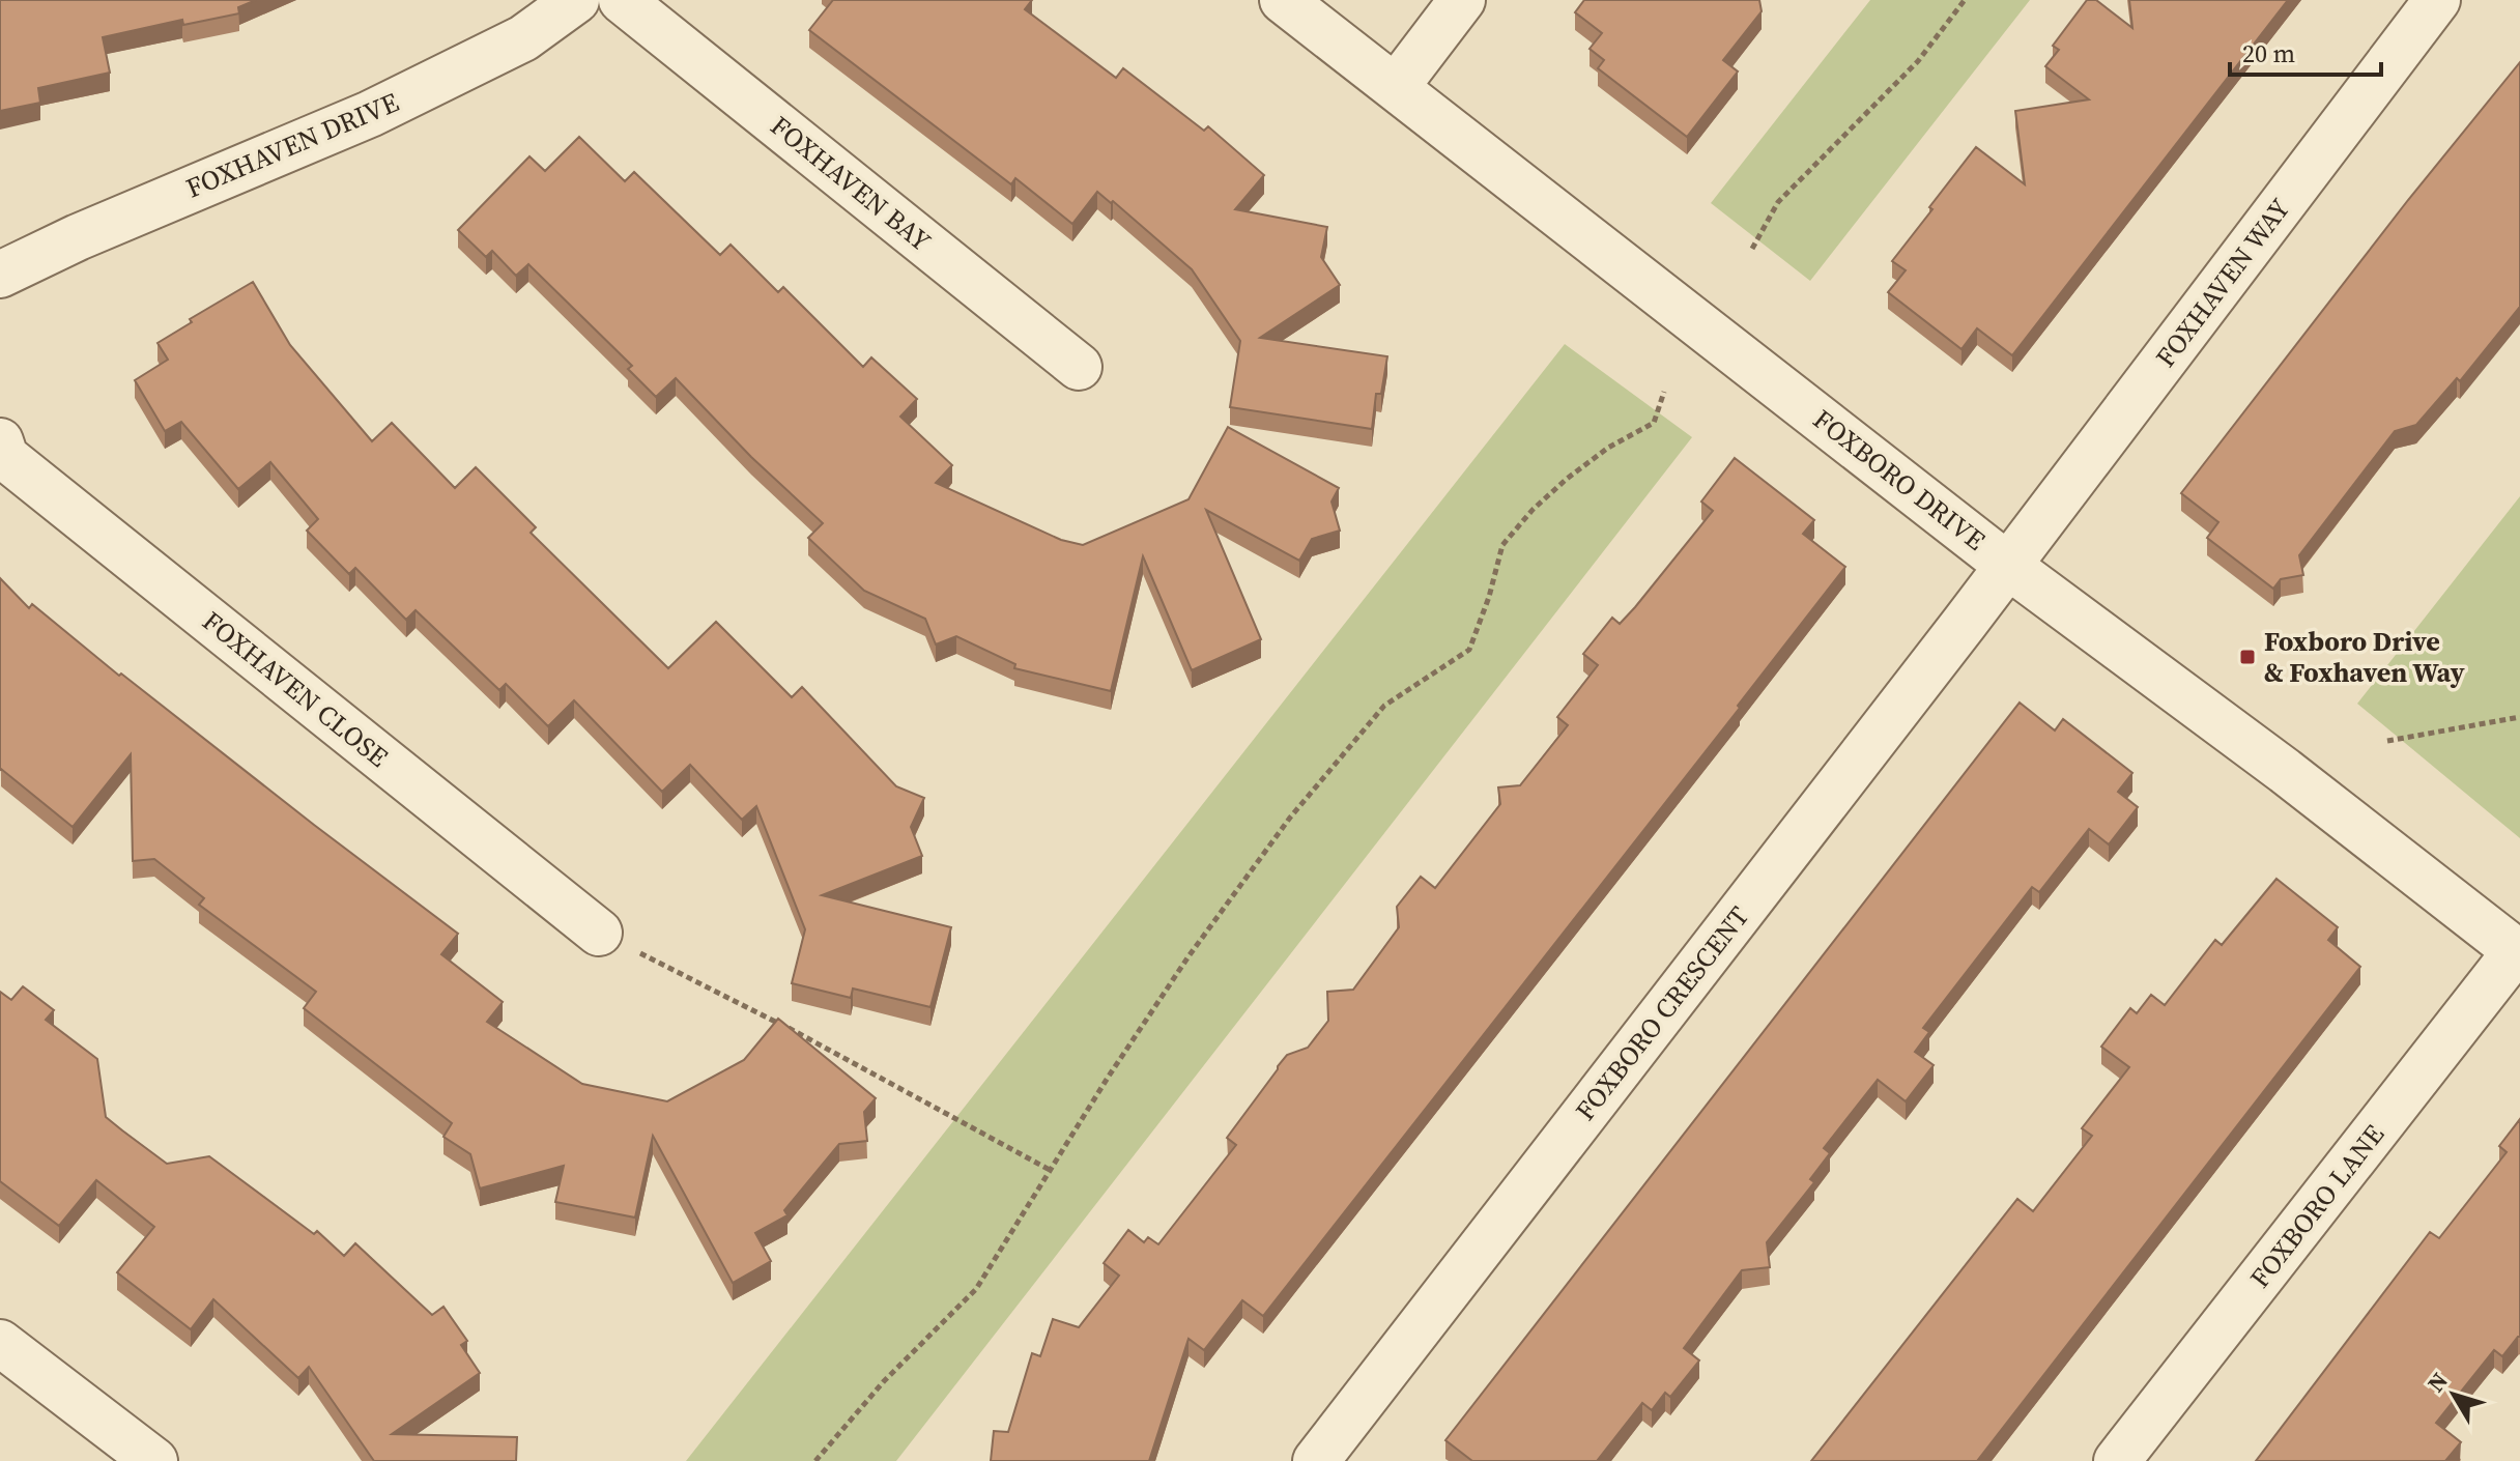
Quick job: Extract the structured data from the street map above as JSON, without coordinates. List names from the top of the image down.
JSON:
{
  "streets": {
    "street": [
      "FOXHAVEN DRIVE",
      "FOXHAVEN BAY",
      "FOXHAVEN WAY",
      "FOXBORO DRIVE",
      "FOXHAVEN CLOSE",
      "FOXBORO CRESCENT",
      "FOXBORO LANE"
    ]
  },
  "crossings": [
    ["FOXHAVEN WAY", "FOXBORO DRIVE"],
    ["FOXHAVEN WAY", "FOXBORO CRESCENT"],
    ["FOXBORO DRIVE", "FOXBORO CRESCENT"],
    ["FOXBORO DRIVE", "FOXBORO LANE"]
  ],
  "places": {
    "transit": ["Foxboro Drive & Foxhaven Way"]
  },
  "scale_bar": "20 m",
  "north": "top left"
}
